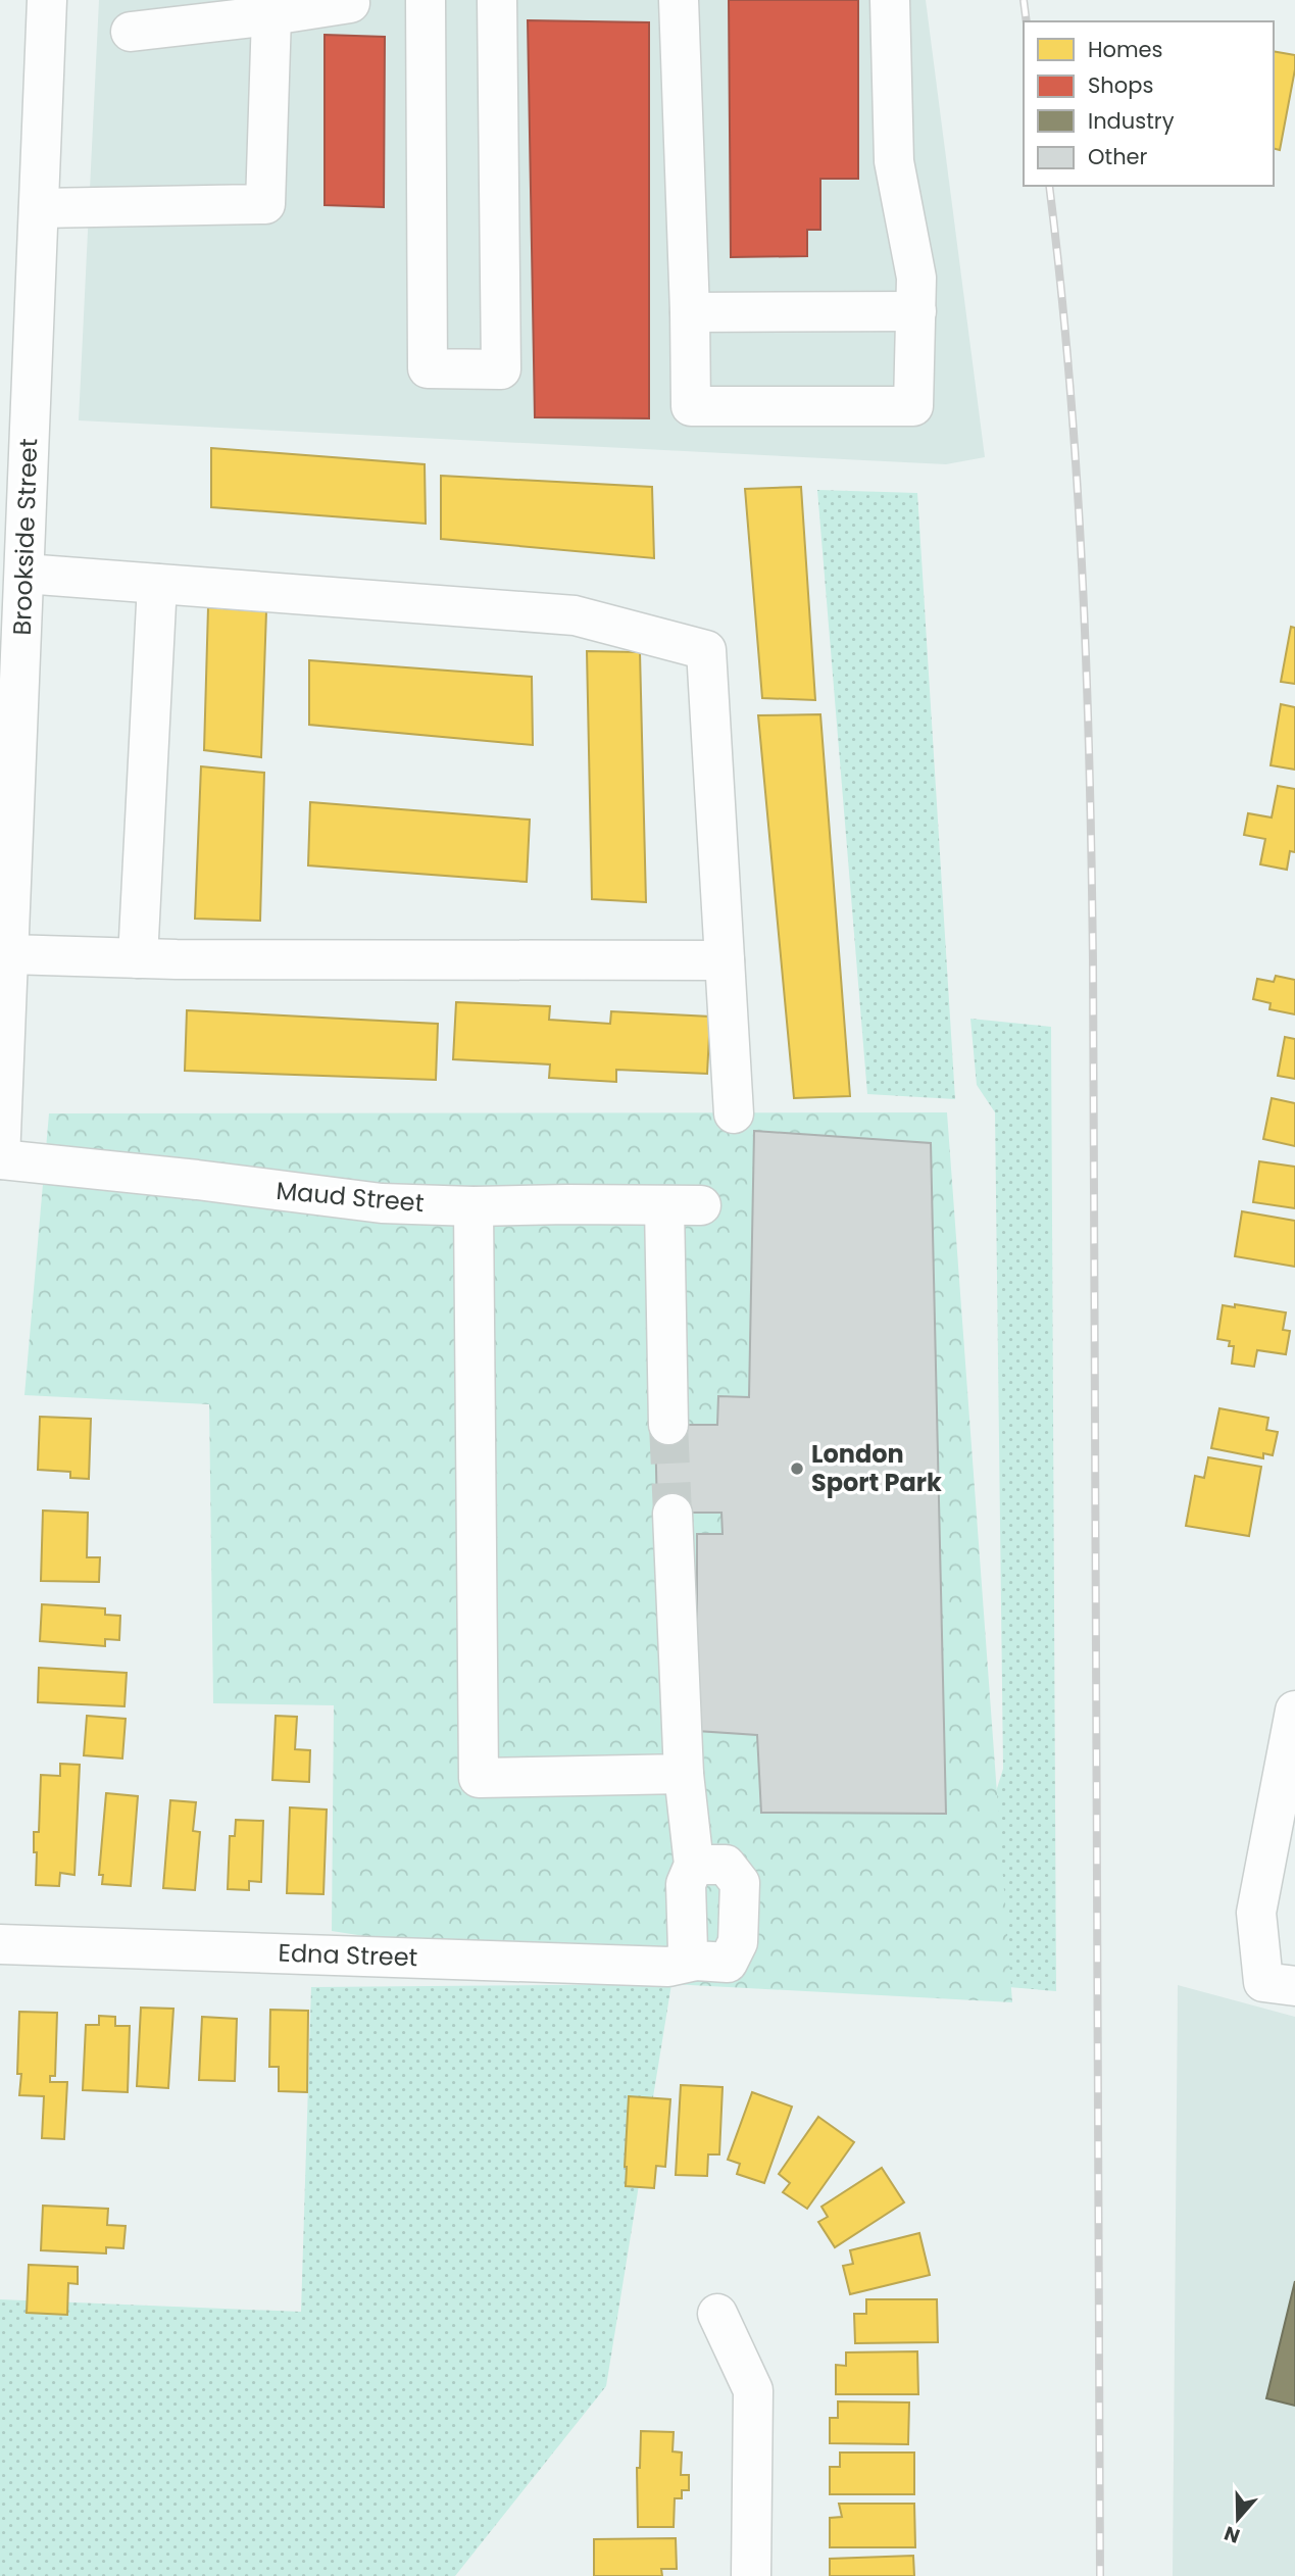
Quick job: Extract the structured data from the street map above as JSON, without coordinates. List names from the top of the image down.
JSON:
{
  "streets": {
    "street": ["Brookside Street", "Maud Street", "Edna Street"]
  },
  "crossings": [
    ["Brookside Street", "Maud Street"]
  ],
  "places": ["London Sport Park"],
  "legend": [
    "Homes",
    "Shops",
    "Industry",
    "Other"
  ],
  "north": "bottom"
}
